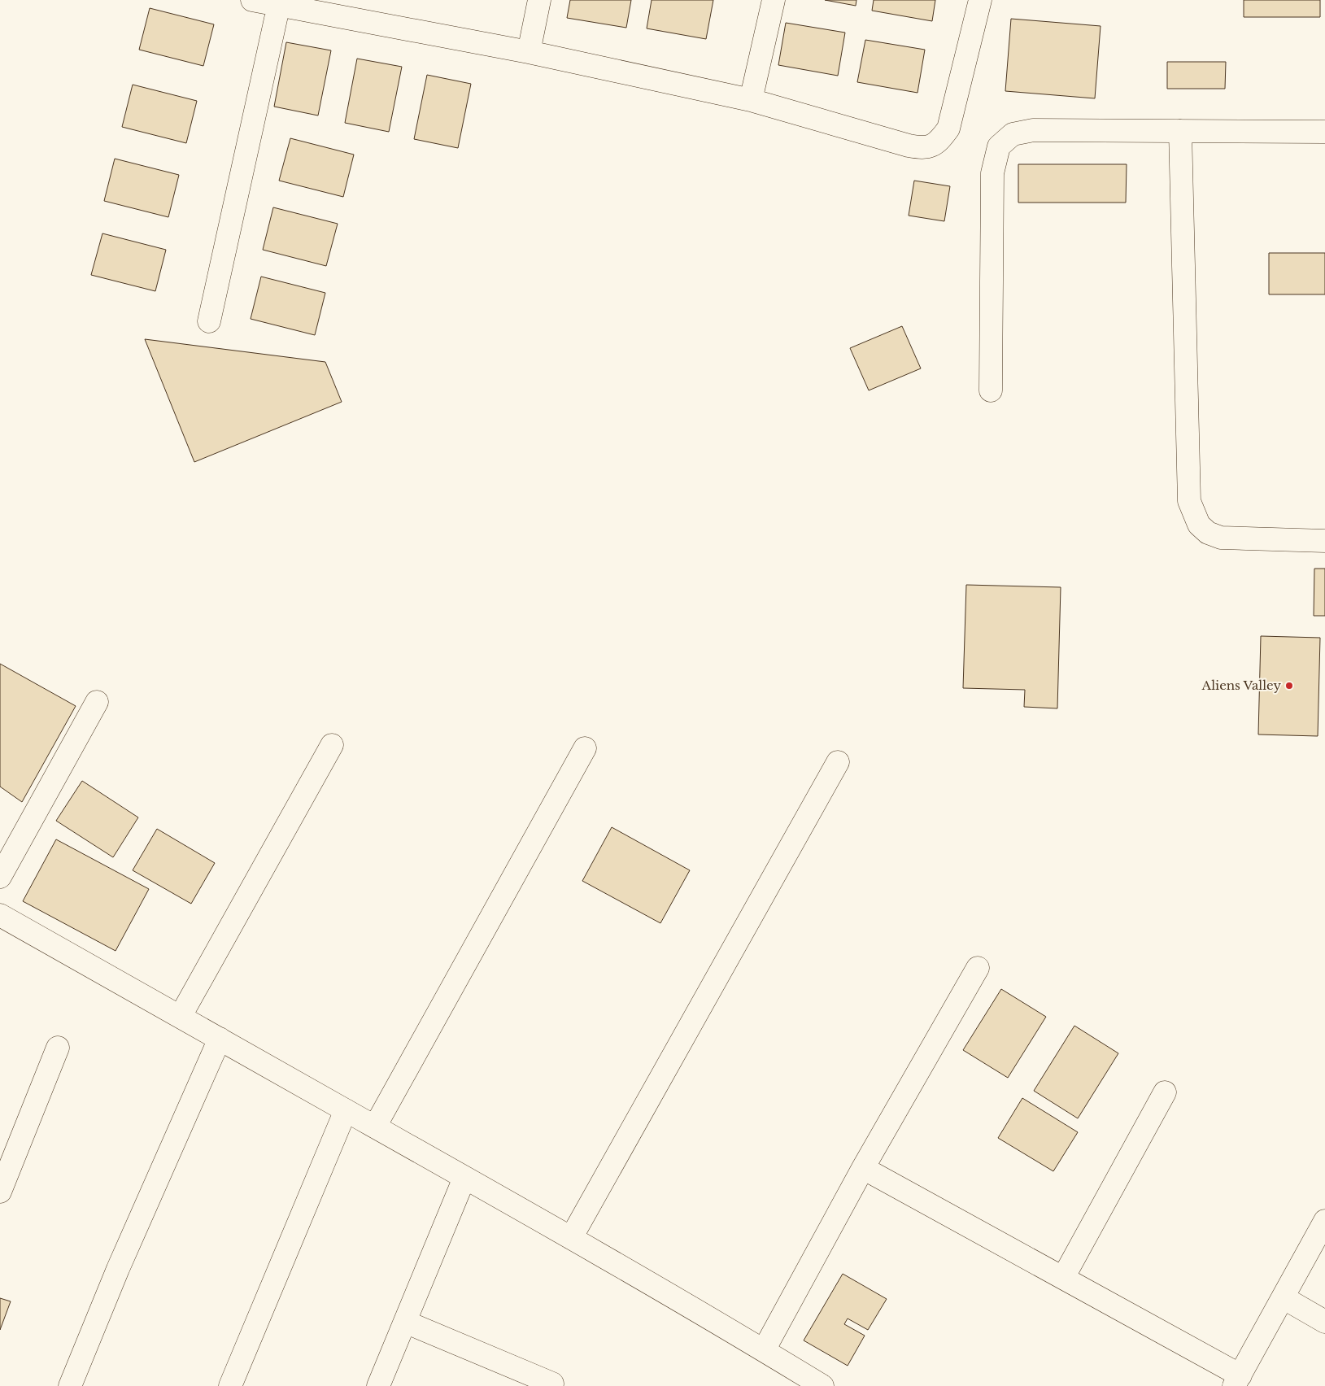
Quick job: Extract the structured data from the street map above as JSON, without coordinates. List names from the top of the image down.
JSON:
{
  "places": ["Aliens Valley"]
}
